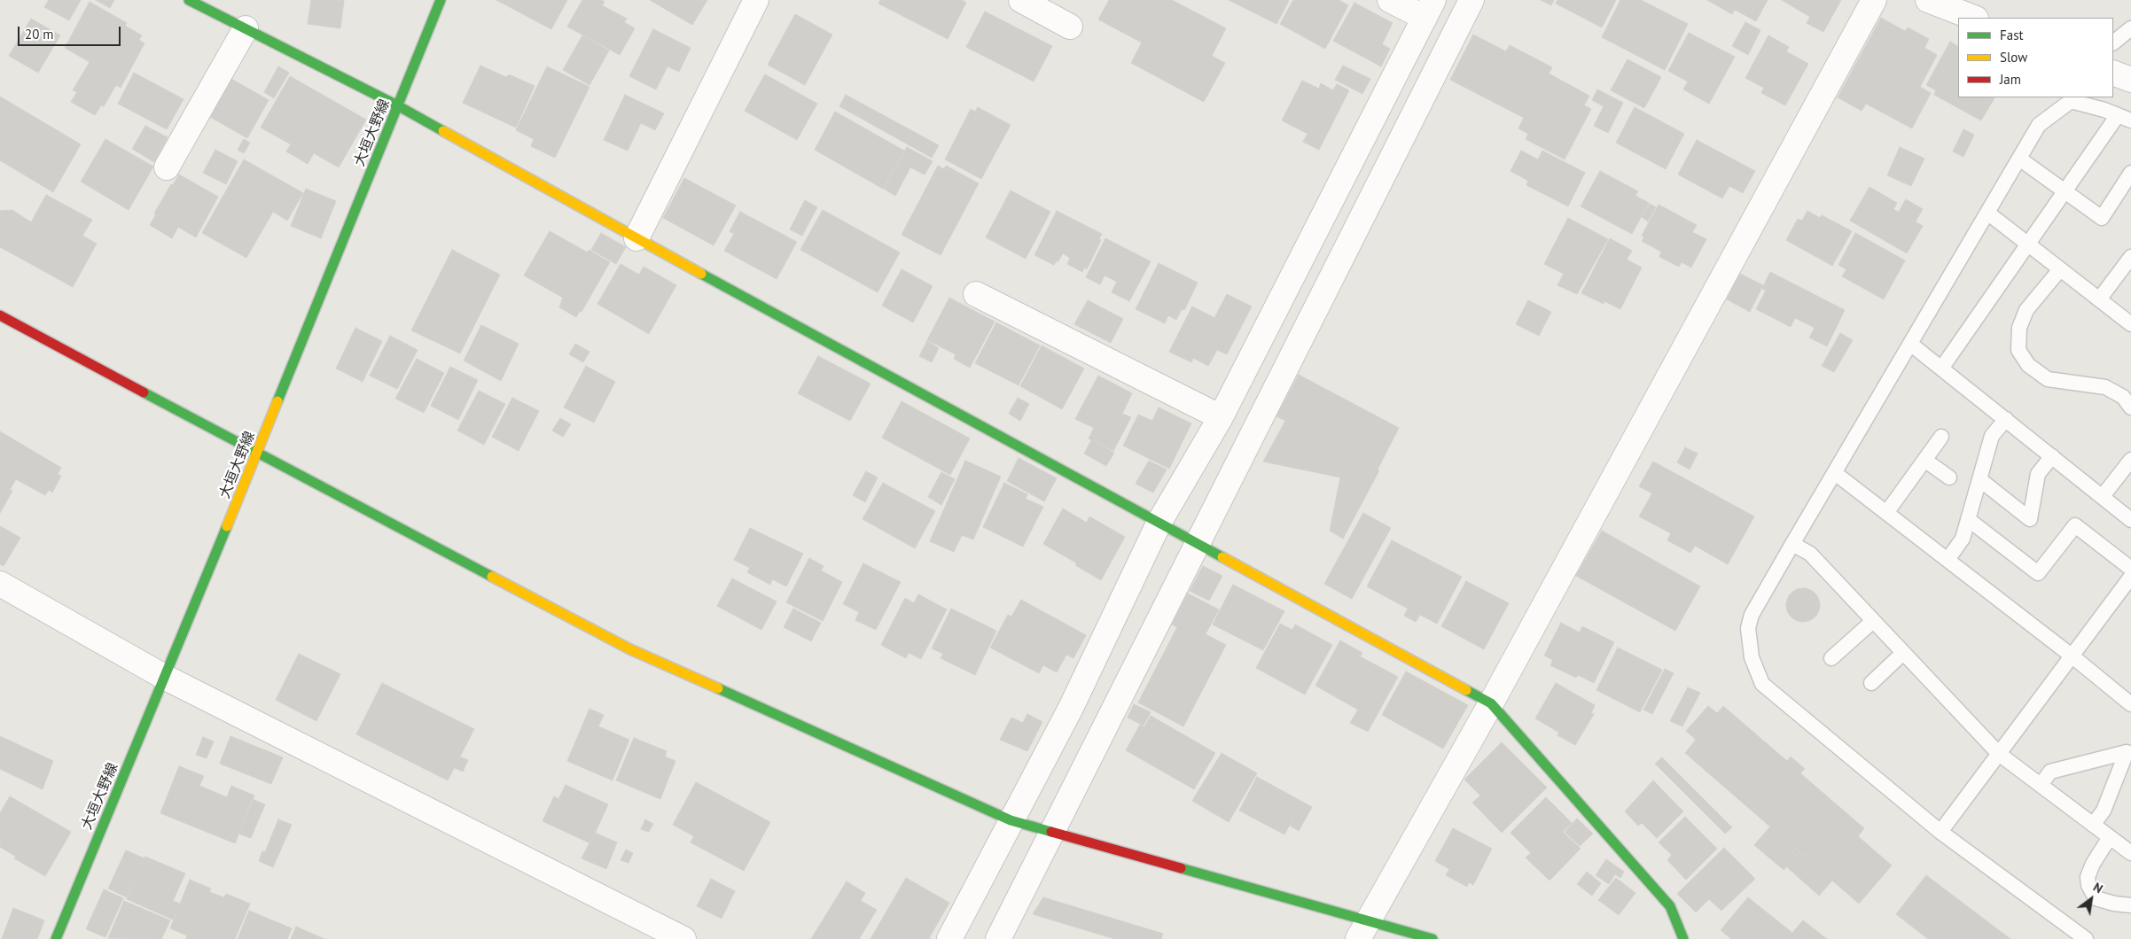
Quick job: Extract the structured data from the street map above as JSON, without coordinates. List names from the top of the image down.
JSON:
{
  "streets": {
    "street": ["大垣大野線"]
  },
  "legend": ["Fast", "Slow", "Jam"],
  "scale_bar": "20 m",
  "north": "top right"
}
